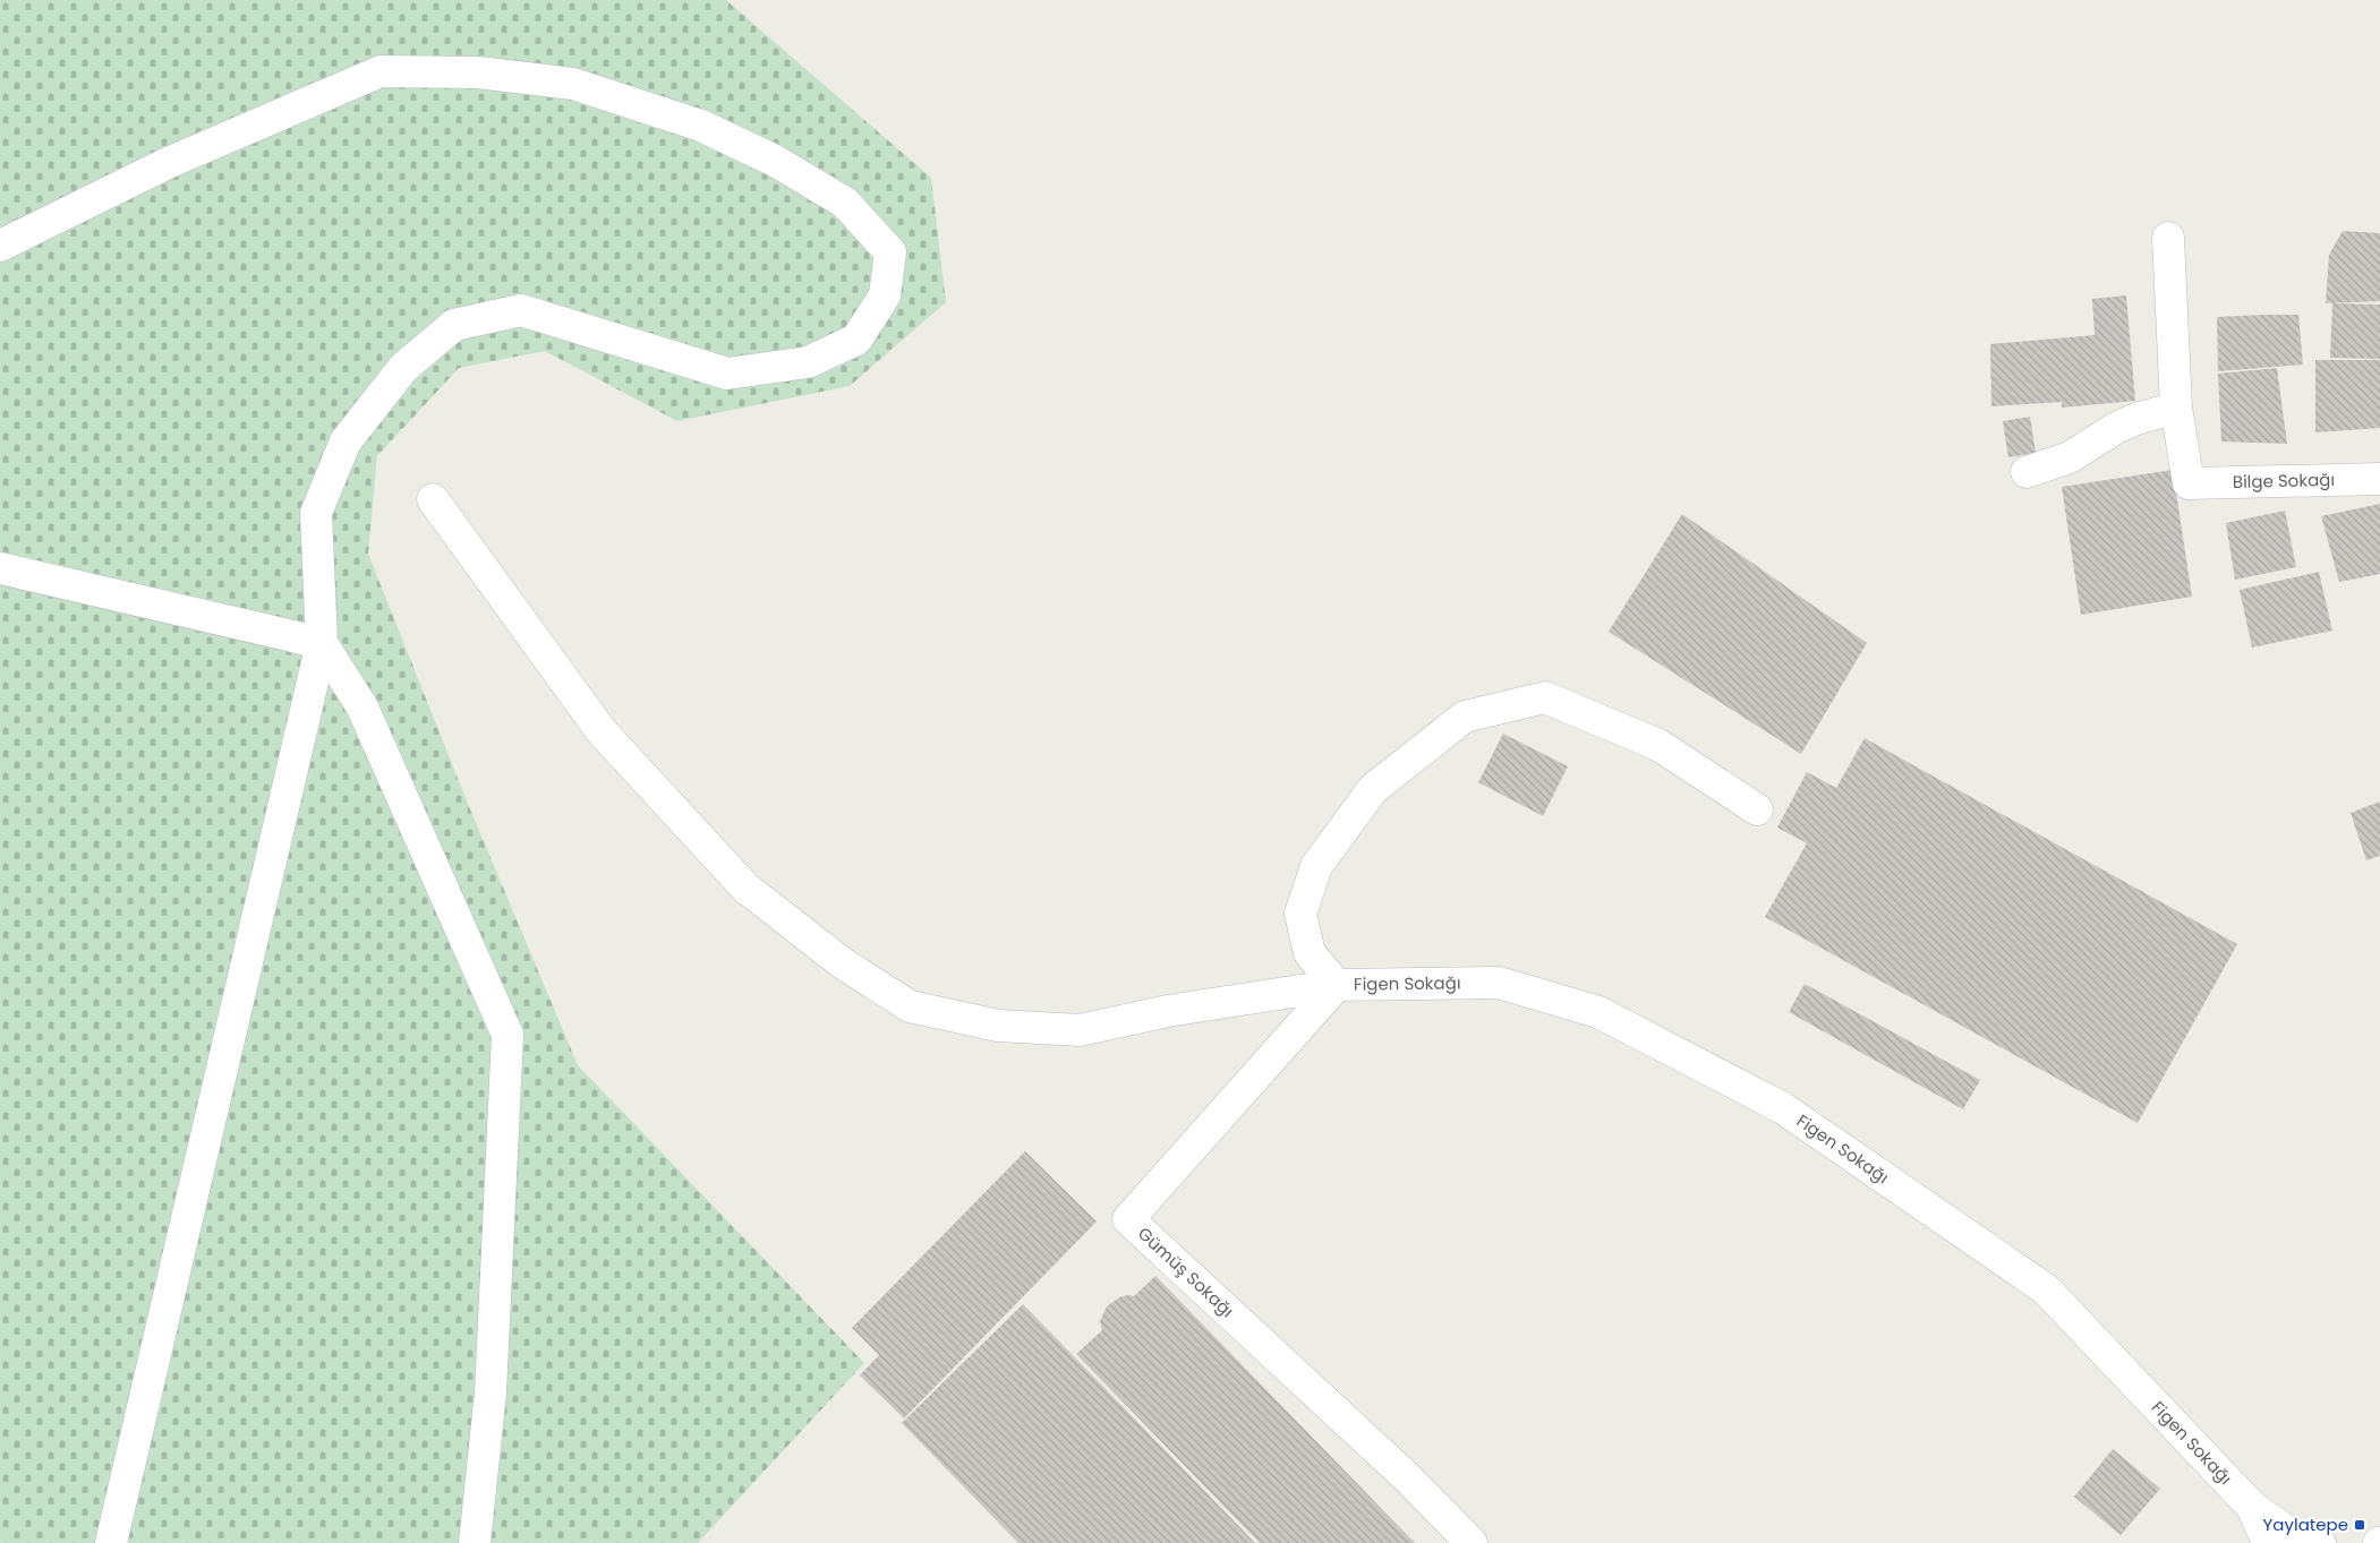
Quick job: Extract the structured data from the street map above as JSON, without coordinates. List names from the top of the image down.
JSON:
{
  "streets": {
    "street": ["Bilge Sokağı", "Figen Sokağı", "Gümüş Sokağı"]
  },
  "crossings": [
    ["Figen Sokağı", "Gümüş Sokağı"]
  ],
  "places": {
    "transit": ["Yaylatepe"]
  }
}
